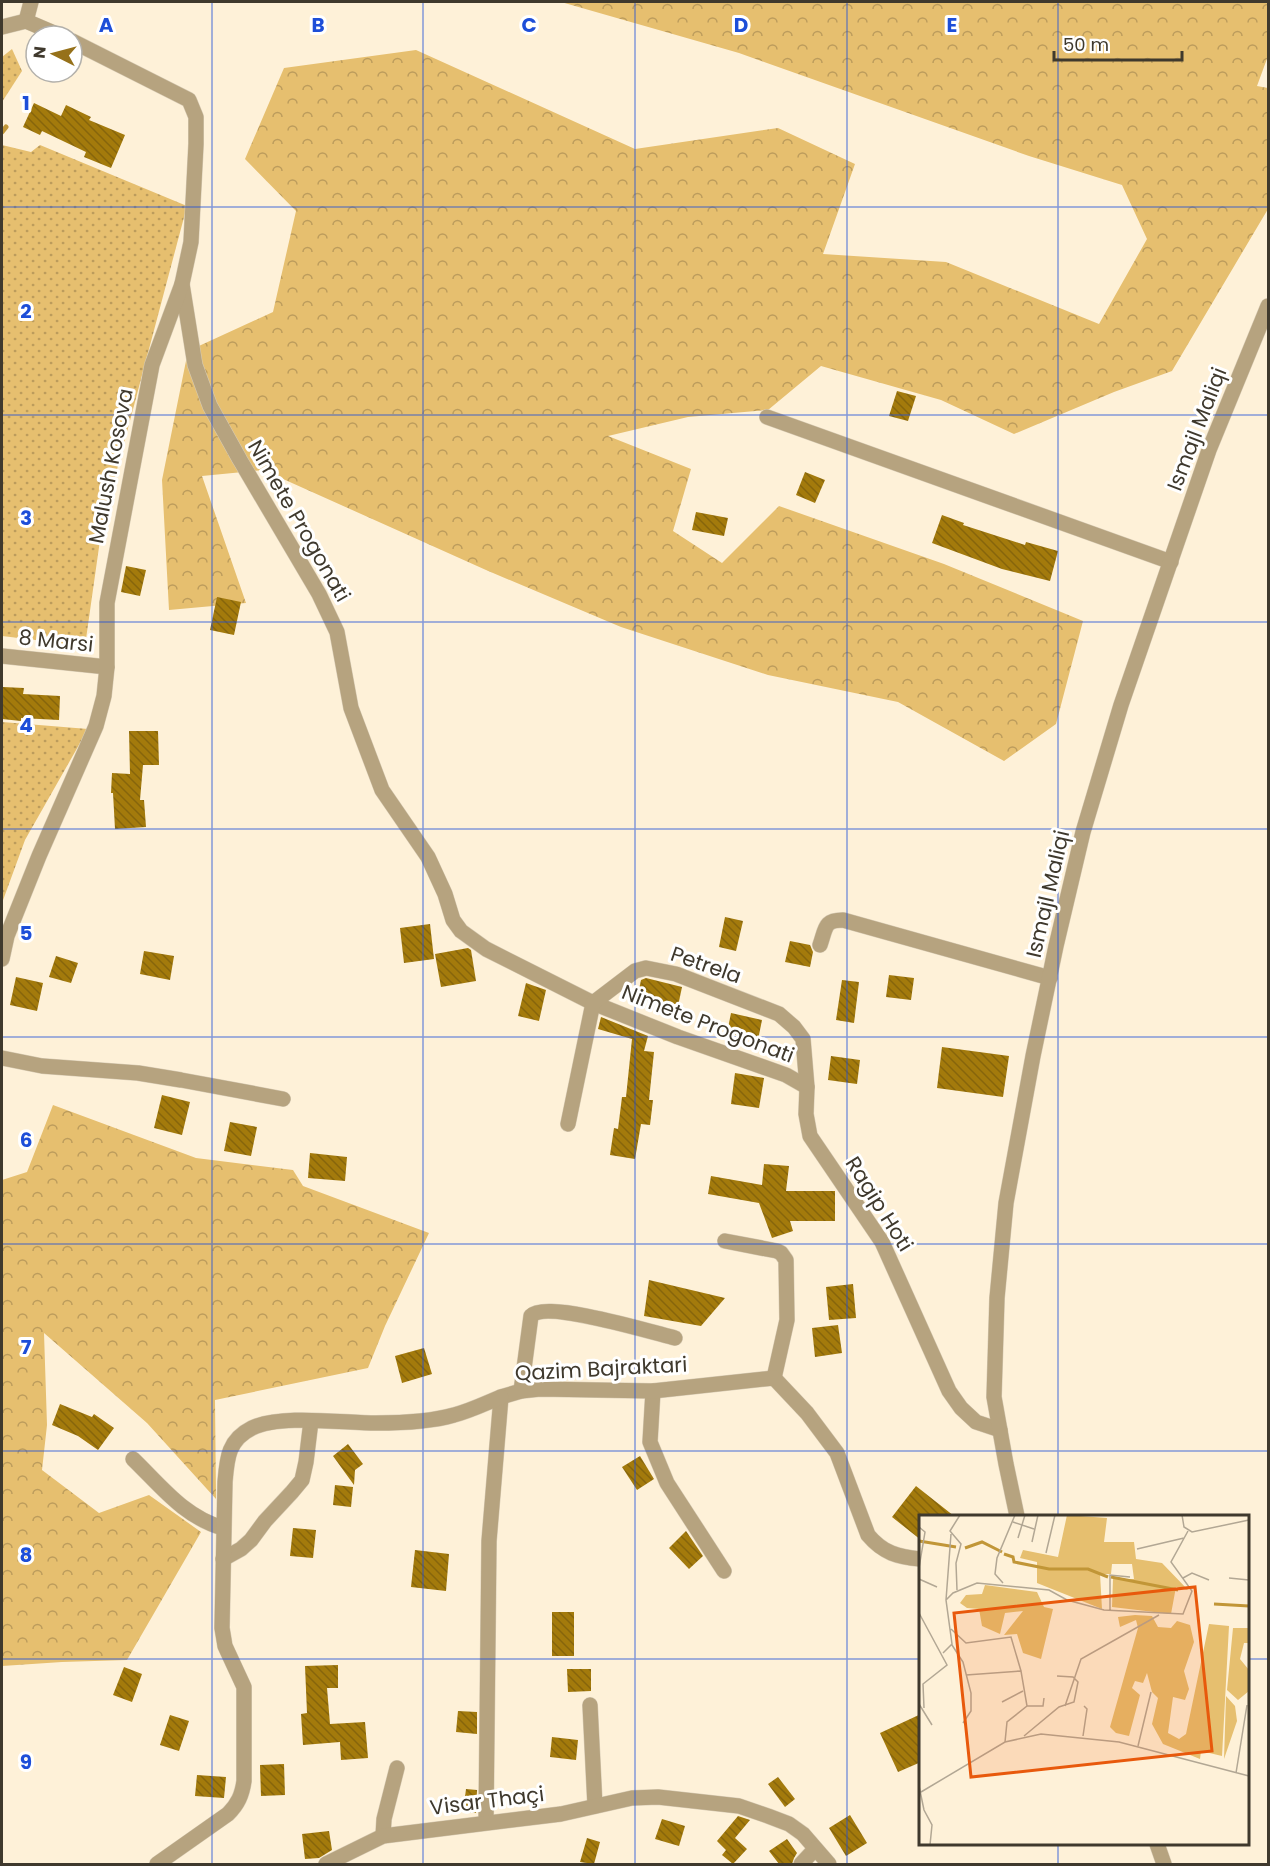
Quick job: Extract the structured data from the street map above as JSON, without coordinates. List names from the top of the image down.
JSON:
{
  "streets": {
    "street": [
      "Ismajl Maliqi",
      "Malush Kosova",
      "Nimete Progonati",
      "8 Marsi",
      "Petrela",
      "Ragip Hoti",
      "Qazim Bajraktari",
      "Visar Thaçi"
    ]
  },
  "crossings": [
    ["Ismajl Maliqi", "Ragip Hoti"],
    ["Malush Kosova", "Nimete Progonati"],
    ["Malush Kosova", "8 Marsi"],
    ["Nimete Progonati", "Petrela"],
    ["Nimete Progonati", "Ragip Hoti"],
    ["Petrela", "Ragip Hoti"],
    ["Qazim Bajraktari", "Visar Thaçi"]
  ],
  "scale_bar": "50 m",
  "north": "left",
  "grid": {
    "columns": [
      "A",
      "B",
      "C",
      "D",
      "E"
    ],
    "rows": [
      "1",
      "2",
      "3",
      "4",
      "5",
      "6",
      "7",
      "8",
      "9"
    ]
  }
}
